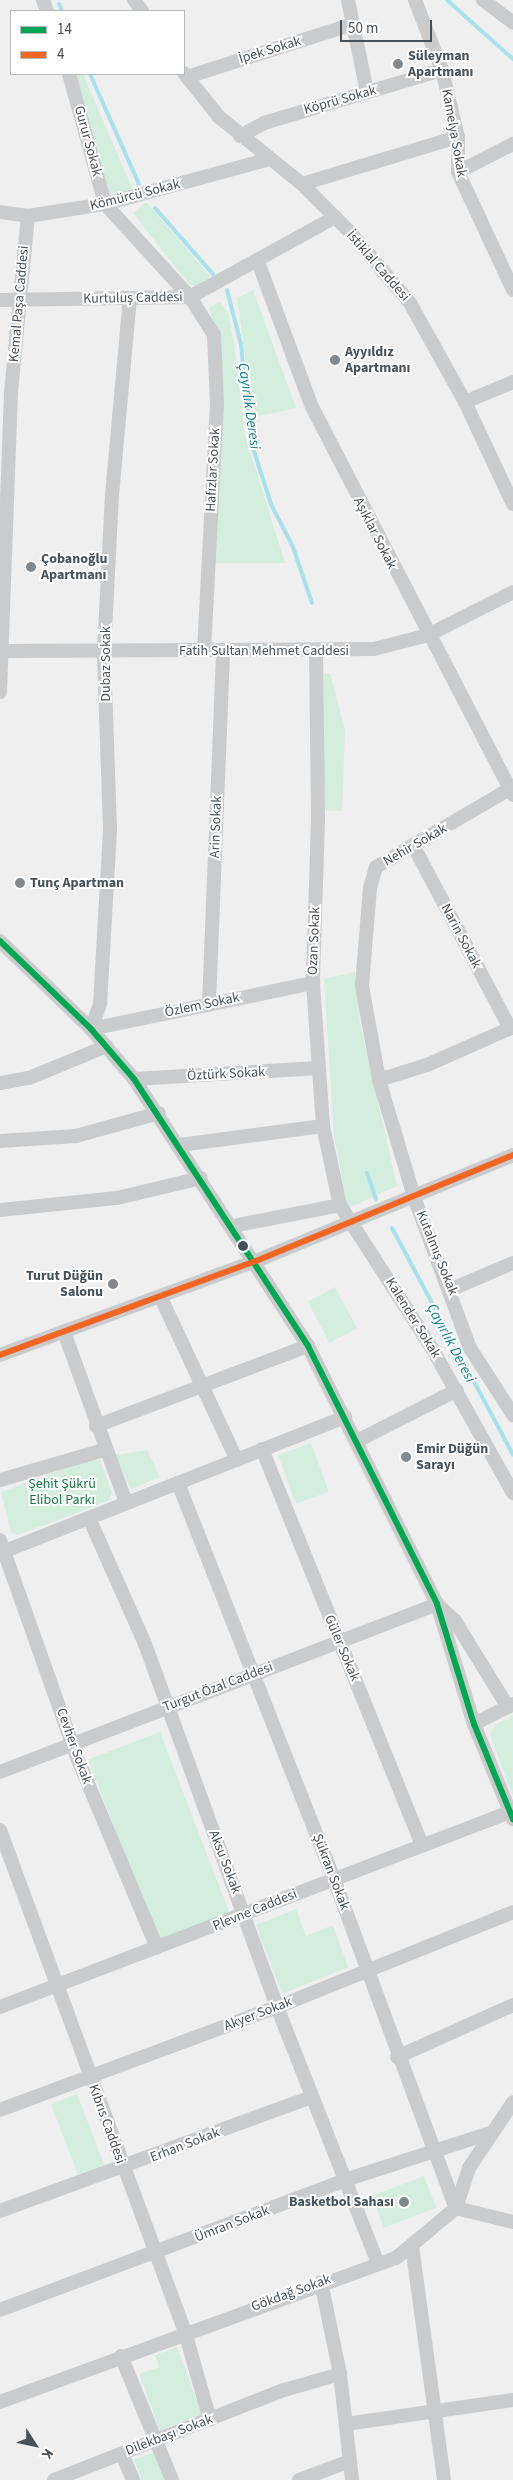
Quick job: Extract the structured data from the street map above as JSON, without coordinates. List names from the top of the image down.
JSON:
{
  "streets": {
    "street": [
      "İpek Sokak",
      "Köprü Sokak",
      "Kamelya Sokak",
      "Gurur Sokak",
      "Kömürcü Sokak",
      "İstiklal Caddesi",
      "Kurtuluş Caddesi",
      "Kemal Paşa Caddesi",
      "Hafızlar Sokak",
      "Aşıklar Sokak",
      "Fatih Sultan Mehmet Caddesi",
      "Dubaz Sokak",
      "Arin Sokak",
      "Nehir Sokak",
      "Narin Sokak",
      "Ozan Sokak",
      "Özlem Sokak",
      "Öztürk Sokak",
      "Kutalmış Sokak",
      "Kalender Sokak",
      "Güler Sokak",
      "Turgut Özal Caddesi",
      "Cevher Sokak",
      "Aksu Sokak",
      "Şükran Sokak",
      "Plevne Caddesi",
      "Akyer Sokak",
      "Kıbrıs Caddesi",
      "Erhan Sokak",
      "Ümran Sokak",
      "Gökdağ Sokak",
      "Dilekbaşı Sokak"
    ]
  },
  "crossings": [
    ["İpek Sokak", "İstiklal Caddesi"],
    ["Köprü Sokak", "Kamelya Sokak"],
    ["Köprü Sokak", "İstiklal Caddesi"],
    ["Gurur Sokak", "Kömürcü Sokak"],
    ["Gurur Sokak", "Kurtuluş Caddesi"],
    ["Gurur Sokak", "Hafızlar Sokak"],
    ["Kömürcü Sokak", "İstiklal Caddesi"],
    ["Kömürcü Sokak", "Kemal Paşa Caddesi"],
    ["İstiklal Caddesi", "Kurtuluş Caddesi"],
    ["Kurtuluş Caddesi", "Kemal Paşa Caddesi"],
    ["Kurtuluş Caddesi", "Hafızlar Sokak"],
    ["Kurtuluş Caddesi", "Aşıklar Sokak"],
    ["Kurtuluş Caddesi", "Dubaz Sokak"],
    ["Kemal Paşa Caddesi", "Fatih Sultan Mehmet Caddesi"],
    ["Hafızlar Sokak", "Fatih Sultan Mehmet Caddesi"],
    ["Aşıklar Sokak", "Fatih Sultan Mehmet Caddesi"],
    ["Aşıklar Sokak", "Nehir Sokak"],
    ["Fatih Sultan Mehmet Caddesi", "Dubaz Sokak"],
    ["Fatih Sultan Mehmet Caddesi", "Arin Sokak"],
    ["Fatih Sultan Mehmet Caddesi", "Ozan Sokak"],
    ["Dubaz Sokak", "Özlem Sokak"],
    ["Arin Sokak", "Özlem Sokak"],
    ["Nehir Sokak", "Narin Sokak"],
    ["Nehir Sokak", "Kutalmış Sokak"],
    ["Ozan Sokak", "Özlem Sokak"],
    ["Ozan Sokak", "Öztürk Sokak"],
    ["Ozan Sokak", "Kalender Sokak"],
    ["Güler Sokak", "Turgut Özal Caddesi"],
    ["Güler Sokak", "Plevne Caddesi"],
    ["Turgut Özal Caddesi", "Cevher Sokak"],
    ["Turgut Özal Caddesi", "Aksu Sokak"],
    ["Turgut Özal Caddesi", "Şükran Sokak"],
    ["Cevher Sokak", "Plevne Caddesi"],
    ["Aksu Sokak", "Plevne Caddesi"],
    ["Aksu Sokak", "Akyer Sokak"],
    ["Aksu Sokak", "Erhan Sokak"],
    ["Aksu Sokak", "Ümran Sokak"],
    ["Aksu Sokak", "Gökdağ Sokak"],
    ["Şükran Sokak", "Plevne Caddesi"],
    ["Şükran Sokak", "Akyer Sokak"],
    ["Şükran Sokak", "Ümran Sokak"],
    ["Şükran Sokak", "Gökdağ Sokak"],
    ["Plevne Caddesi", "Kıbrıs Caddesi"],
    ["Akyer Sokak", "Kıbrıs Caddesi"],
    ["Kıbrıs Caddesi", "Erhan Sokak"],
    ["Kıbrıs Caddesi", "Ümran Sokak"],
    ["Kıbrıs Caddesi", "Gökdağ Sokak"],
    ["Kıbrıs Caddesi", "Dilekbaşı Sokak"]
  ],
  "water": ["Çayırlık Deresi"],
  "parks": ["Şehit Şükrü Elibol Parkı"],
  "places": [
    "Süleyman Apartmanı",
    "Ayyıldız Apartmanı",
    "Çobanoğlu Apartmanı",
    "Tunç Apartman",
    "Turut Düğün Salonu",
    "Emir Düğün Sarayı",
    "Basketbol Sahası"
  ],
  "lines": ["transit line 14", "transit line 4"],
  "legend": ["14", "4"],
  "scale_bar": "50 m",
  "north": "bottom right"
}
